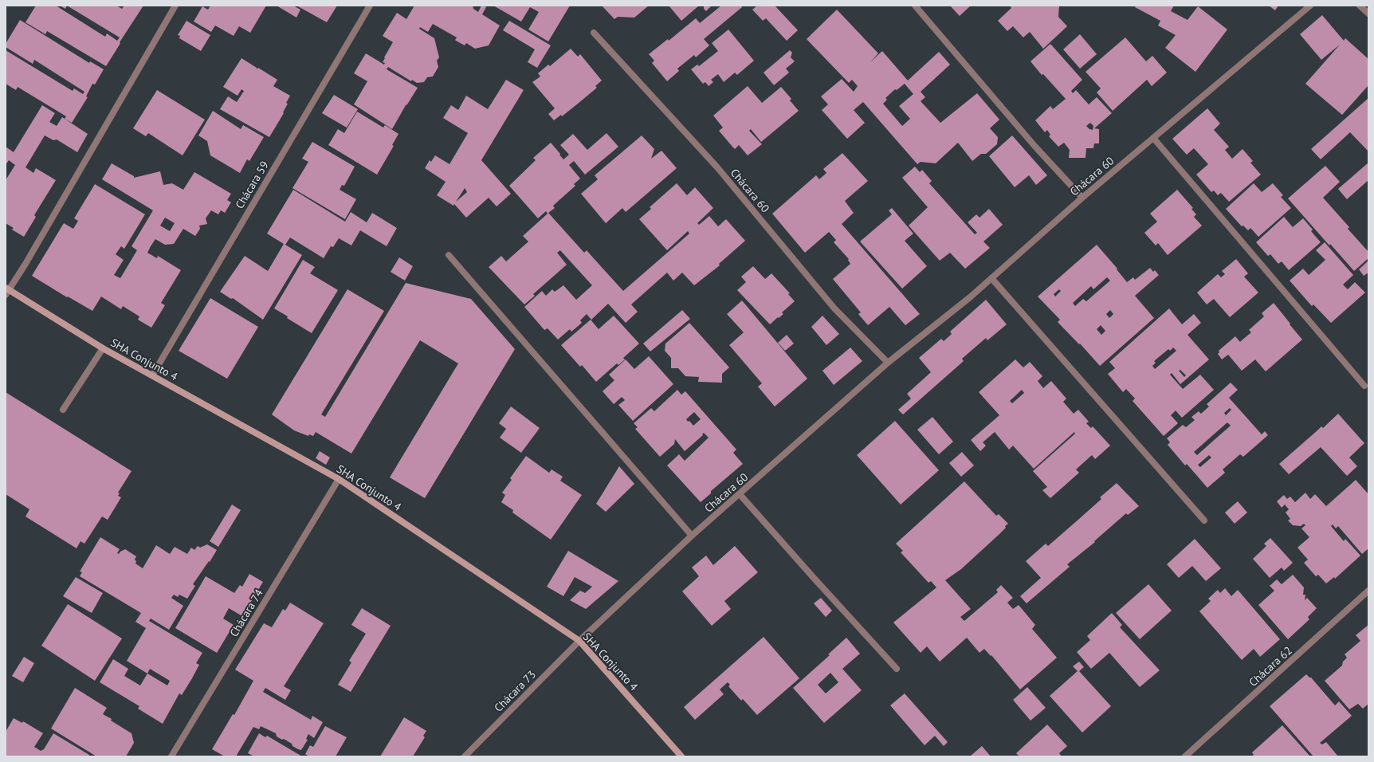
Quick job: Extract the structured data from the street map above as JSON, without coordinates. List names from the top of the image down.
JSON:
{
  "streets": {
    "street": [
      "Chácara 60",
      "Chácara 59",
      "SHA Conjunto 4",
      "Chácara 74",
      "Chácara 62",
      "Chácara 73"
    ]
  },
  "crossings": [
    ["Chácara 60", "SHA Conjunto 4"],
    ["Chácara 60", "Chácara 73"],
    ["Chácara 59", "SHA Conjunto 4"],
    ["SHA Conjunto 4", "Chácara 74"],
    ["SHA Conjunto 4", "Chácara 73"]
  ]
}
